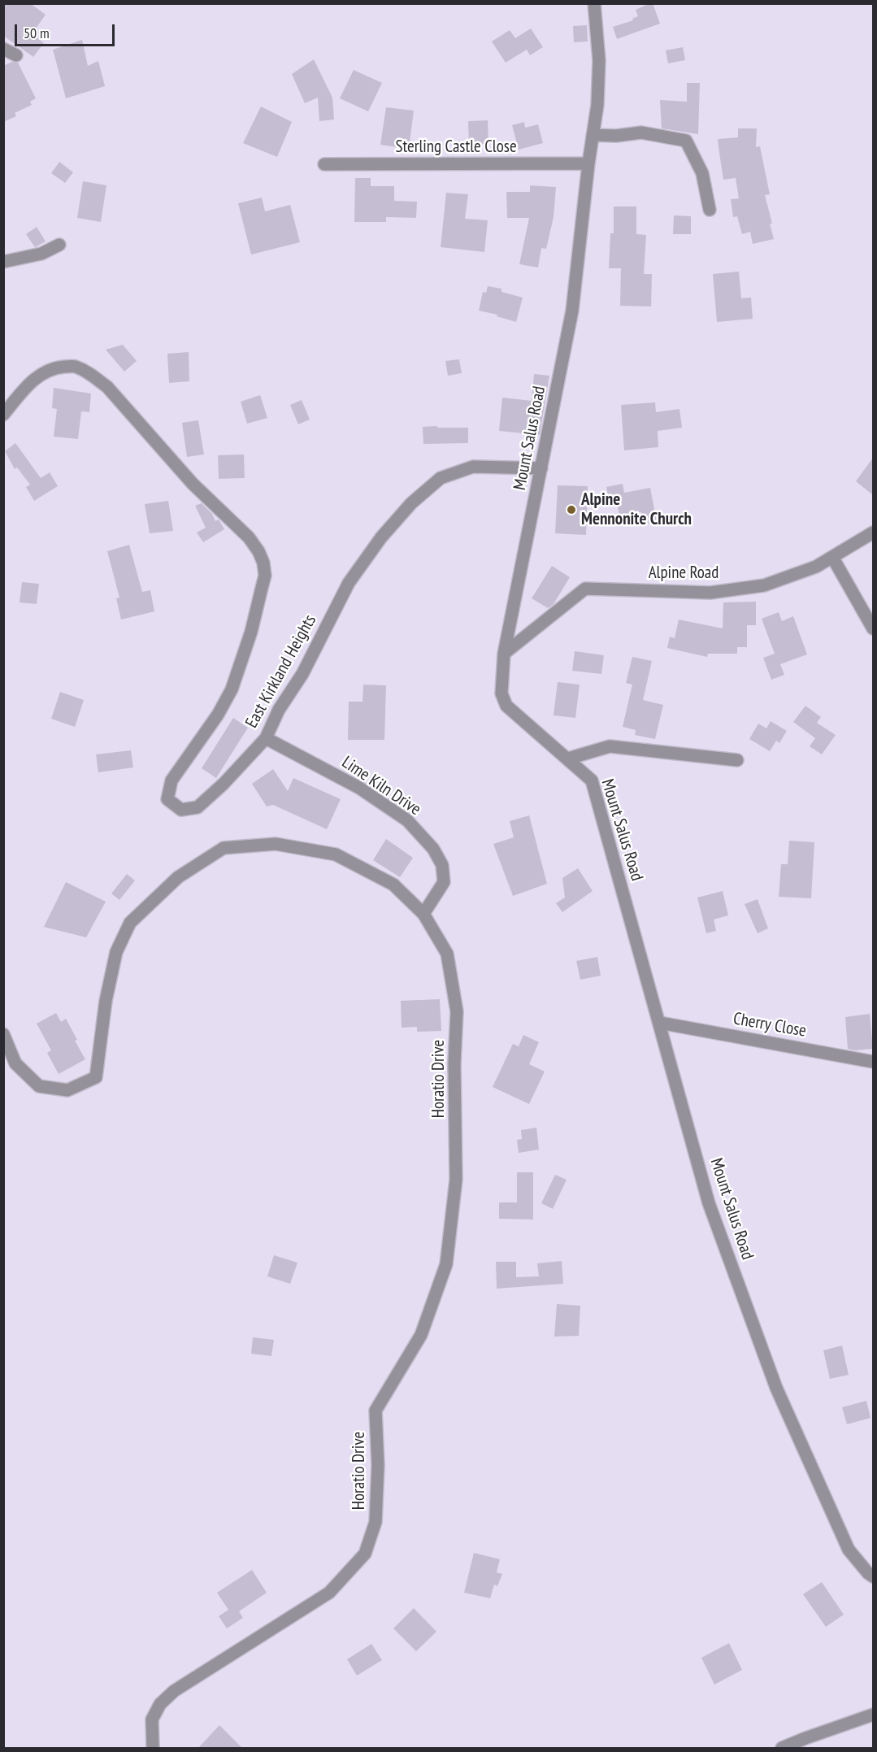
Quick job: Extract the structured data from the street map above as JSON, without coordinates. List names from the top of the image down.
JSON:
{
  "streets": {
    "street": [
      "Sterling Castle Close",
      "Mount Salus Road",
      "Alpine Road",
      "East Kirkland Heights",
      "Lime Kiln Drive",
      "Cherry Close",
      "Horatio Drive"
    ]
  },
  "crossings": [
    ["Sterling Castle Close", "Mount Salus Road"],
    ["Mount Salus Road", "Alpine Road"],
    ["Mount Salus Road", "East Kirkland Heights"],
    ["Mount Salus Road", "Cherry Close"],
    ["East Kirkland Heights", "Lime Kiln Drive"],
    ["Lime Kiln Drive", "Horatio Drive"]
  ],
  "places": ["Alpine Mennonite Church"],
  "scale_bar": "50 m"
}
